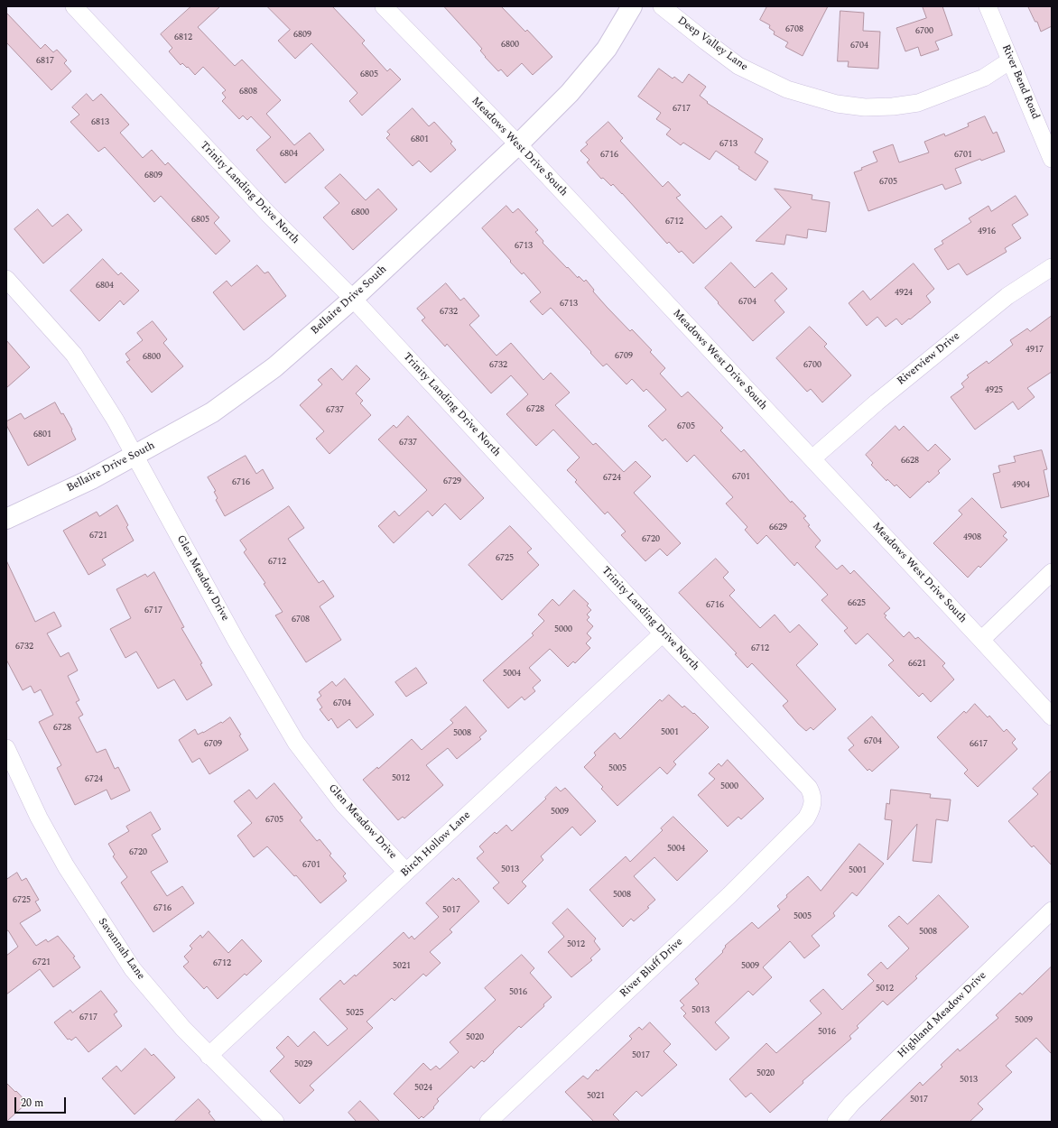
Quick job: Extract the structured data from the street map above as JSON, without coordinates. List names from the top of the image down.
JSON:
{
  "streets": {
    "street": [
      "Deep Valley Lane",
      "River Bend Road",
      "Meadows West Drive South",
      "Trinity Landing Drive North",
      "Bellaire Drive South",
      "Riverview Drive",
      "Glen Meadow Drive",
      "Birch Hollow Lane",
      "Savannah Lane",
      "River Bluff Drive",
      "Highland Meadow Drive"
    ]
  },
  "crossings": [
    ["Deep Valley Lane", "River Bend Road"],
    ["Meadows West Drive South", "Bellaire Drive South"],
    ["Meadows West Drive South", "Riverview Drive"],
    ["Trinity Landing Drive North", "Bellaire Drive South"],
    ["Trinity Landing Drive North", "Birch Hollow Lane"],
    ["Trinity Landing Drive North", "River Bluff Drive"],
    ["Bellaire Drive South", "Glen Meadow Drive"],
    ["Glen Meadow Drive", "Birch Hollow Lane"],
    ["Birch Hollow Lane", "Savannah Lane"]
  ],
  "house_numbers": [
    "6708",
    "6700",
    "6809",
    "6812",
    "6800",
    "6704",
    "6817",
    "6805",
    "6808",
    "6717",
    "6813",
    "6801",
    "6713",
    "6804",
    "6716",
    "6701",
    "6809",
    "6705",
    "6800",
    "6805",
    "6712",
    "4916",
    "6713",
    "6804",
    "4924",
    "6704",
    "6713",
    "6732",
    "4917",
    "6709",
    "6800",
    "6732",
    "6700",
    "4925",
    "6728",
    "6737",
    "6705",
    "6801",
    "6737",
    "6628",
    "6701",
    "6724",
    "6729",
    "6716",
    "4904",
    "6629",
    "6721",
    "4908",
    "6720",
    "6725",
    "6712",
    "6625",
    "6716",
    "6717",
    "6708",
    "5000",
    "6732",
    "6712",
    "6621",
    "5004",
    "6704",
    "6728",
    "5001",
    "5008",
    "6704",
    "6709",
    "6617",
    "5005",
    "5012",
    "6724",
    "5000",
    "5009",
    "6705",
    "5004",
    "6720",
    "6701",
    "5013",
    "5001",
    "5008",
    "6725",
    "6716",
    "5017",
    "5005",
    "5008",
    "5012",
    "6721",
    "6712",
    "5021",
    "5009",
    "5012",
    "5016",
    "5013",
    "5025",
    "6717",
    "5009",
    "5016",
    "5020",
    "5017",
    "5029",
    "5020",
    "5013",
    "5024",
    "5021",
    "5017"
  ],
  "scale_bar": "20 m"
}
